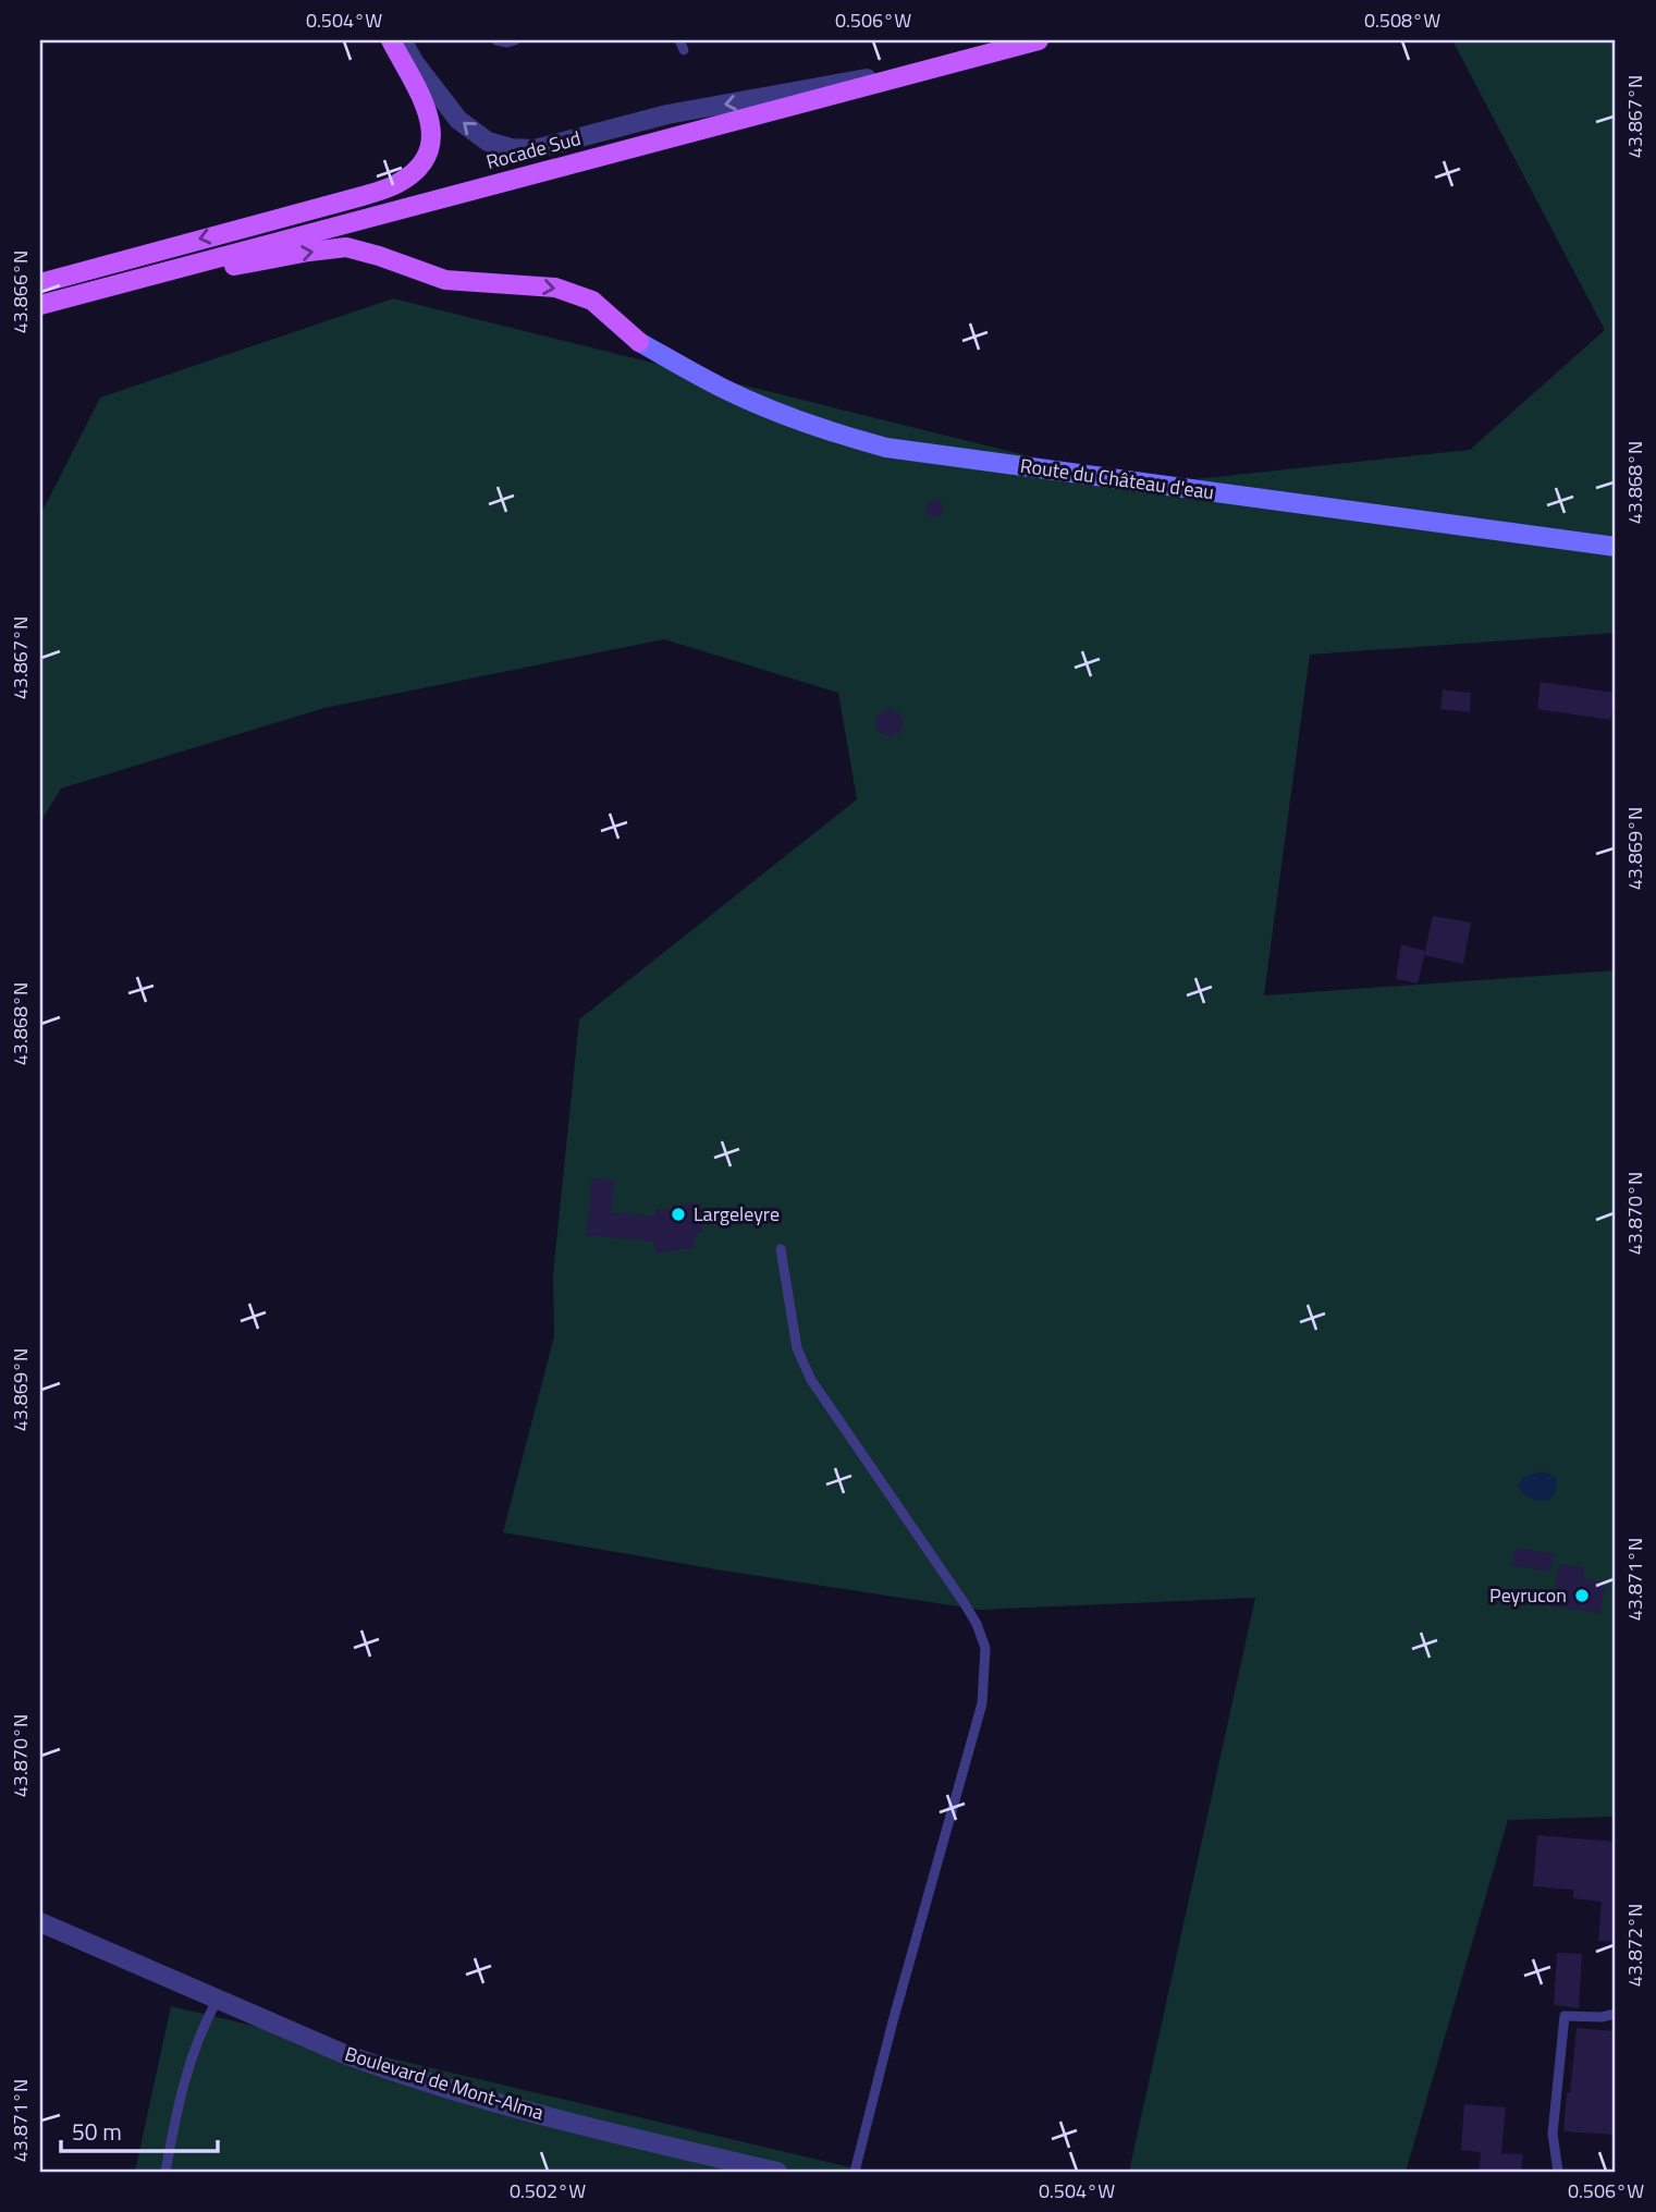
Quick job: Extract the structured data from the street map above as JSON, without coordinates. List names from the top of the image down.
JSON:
{
  "streets": {
    "main road": ["Rocade Sud", "Route du Château d'eau"],
    "street": ["Boulevard de Mont-Alma"]
  },
  "crossings": [
    ["Rocade Sud", "Route du Château d'eau"]
  ],
  "one_way": ["Route du Château d'eau"],
  "places": ["Largeleyre", "Peyrucon"],
  "scale_bar": "50 m",
  "coordinates": [
    "0.504°W",
    "0.506°W",
    "0.508°W",
    "43.867°N",
    "43.866°N",
    "43.868°N",
    "43.869°N",
    "43.870°N",
    "43.871°N",
    "43.872°N",
    "0.502°W"
  ]
}
